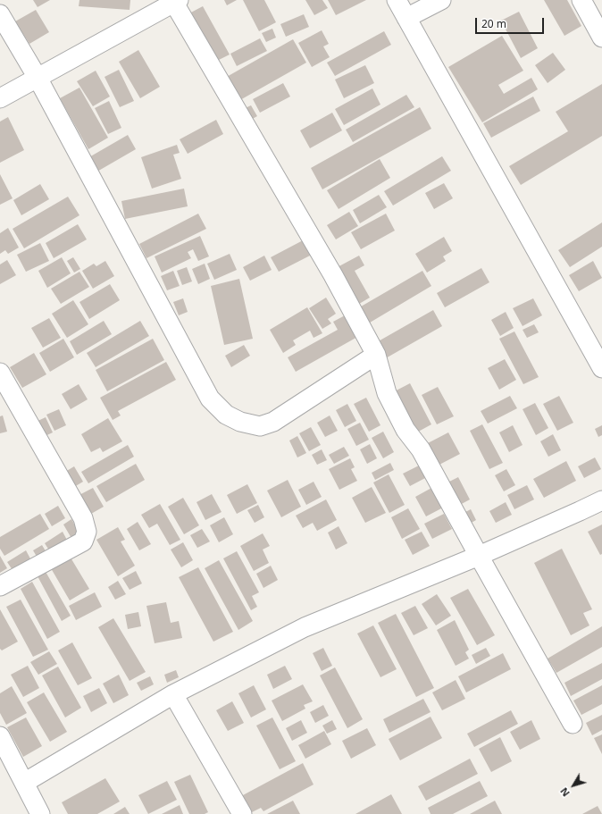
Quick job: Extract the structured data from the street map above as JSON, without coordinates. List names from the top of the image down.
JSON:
{
  "scale_bar": "20 m",
  "north": "bottom left"
}
